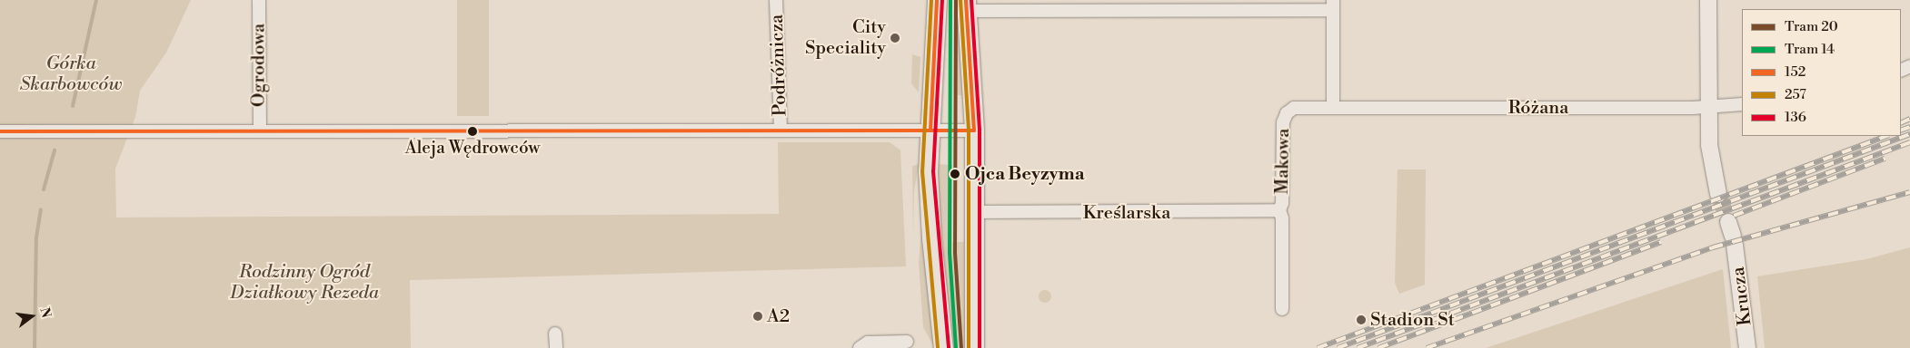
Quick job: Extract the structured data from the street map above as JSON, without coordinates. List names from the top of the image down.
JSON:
{
  "streets": {
    "street": [
      "Ogrodowa",
      "Podróżnicza",
      "Różana",
      "Makowa",
      "Kreślarska",
      "Krucza"
    ]
  },
  "crossings": [
    ["Różana", "Makowa"],
    ["Makowa", "Kreślarska"]
  ],
  "parks": ["Górka Skarbowców", "Rodzinny Ogród Działkowy Rezeda"],
  "places": [
    "City Speciality",
    "Aleja Wędrowców",
    "Ojca Beyzyma",
    "A2",
    "Stadion St"
  ],
  "lines": [
    "tram line 20",
    "tram line 14",
    "transit line 152",
    "transit line 257",
    "transit line 136"
  ],
  "legend": [
    "Tram 20",
    "Tram 14",
    "152",
    "257",
    "136"
  ],
  "north": "right"
}
